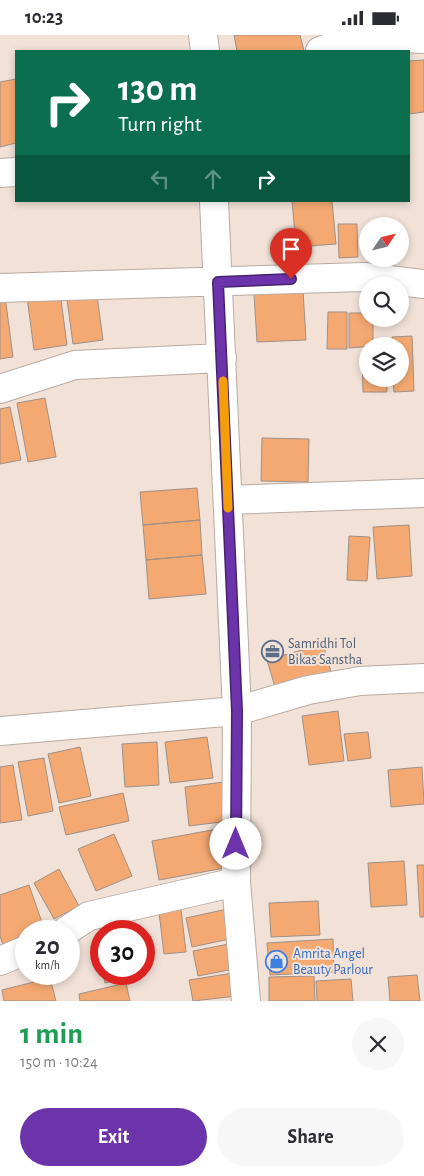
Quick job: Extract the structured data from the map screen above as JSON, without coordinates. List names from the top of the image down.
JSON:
{
  "places": {
    "office": ["Samridhi Tol Bikas Sanstha"],
    "shop": ["Amrita Angel Beauty Parlour"]
  },
  "north": "top right",
  "page": {
    "status": "10:23",
    "turn": ["130 m", "Turn right"],
    "speed": "20 km/h",
    "limit": "30",
    "heading": ["1 min", "150 m · 10:24"],
    "buttons": ["Exit", "Share"]
  }
}
